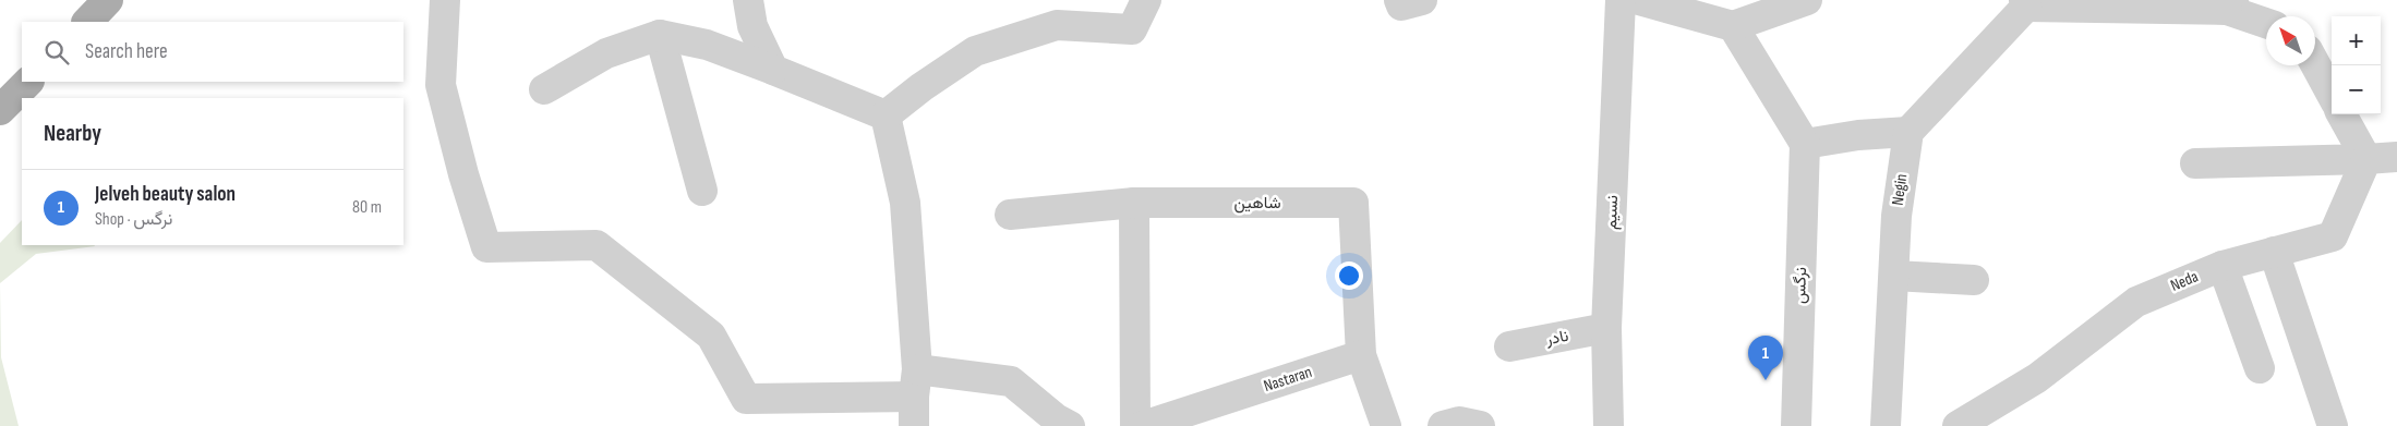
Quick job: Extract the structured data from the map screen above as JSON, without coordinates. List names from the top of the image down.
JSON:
{
  "streets": {
    "street": [
      "Negin",
      "شاهین",
      "نسیم",
      "Neda",
      "نرگس",
      "نادر",
      "Nastaran"
    ]
  },
  "crossings": [
    ["شاهین", "Nastaran"],
    ["نسیم", "نادر"]
  ],
  "north": "top left",
  "page": {
    "map_buttons": ["+", "−"],
    "search": "Search here",
    "heading": "Nearby",
    "list": [
      {
        "mark": "1",
        "name": "Jelveh beauty salon",
        "note": "Shop · نرگس",
        "value": "80 m"
      }
    ],
    "pins": "1"
  }
}
